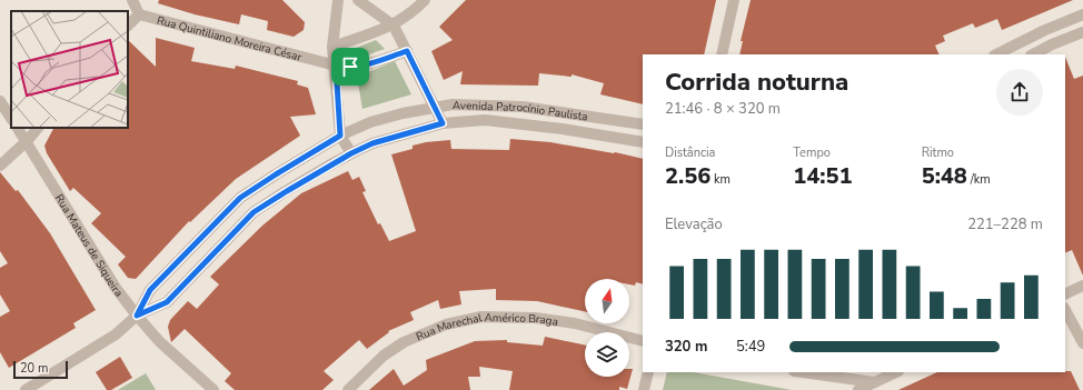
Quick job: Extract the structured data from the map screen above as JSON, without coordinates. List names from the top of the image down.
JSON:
{
  "streets": {
    "street": [
      "Rua Quintiliano Moreira César",
      "Avenida Patrocínio Paulista",
      "Rua Mateus de Siqueira",
      "Rua Marechal Américo Braga"
    ]
  },
  "crossings": [
    ["Avenida Patrocínio Paulista", "Rua Mateus de Siqueira"]
  ],
  "scale_bar": "20 m",
  "north": "top",
  "page": {
    "heading": ["Corrida noturna", "21:46 · 8 × 320 m"],
    "stats": [
      ["Distância", "2.56 km"],
      ["Tempo", "14:51"],
      ["Ritmo", "5:48 /km"]
    ],
    "chart": ["Elevação", "221–228 m"],
    "list": [
      {
        "name": "320 m",
        "note": "5:49"
      }
    ],
    "scale": "20 m"
  }
}
